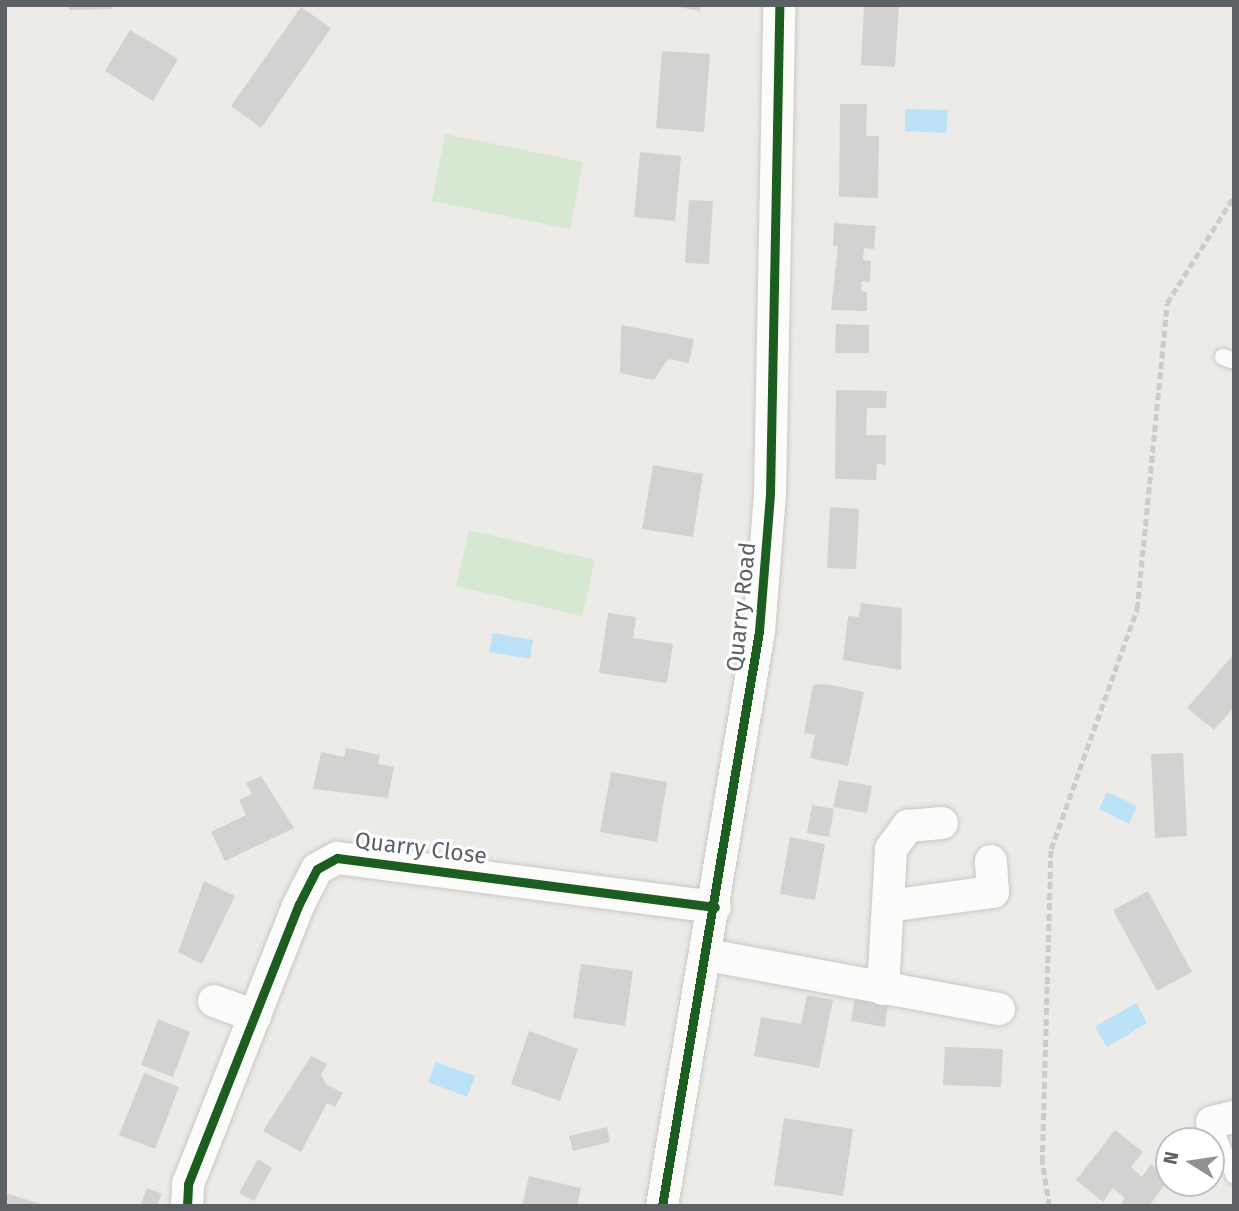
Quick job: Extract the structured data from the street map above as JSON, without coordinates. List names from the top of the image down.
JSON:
{
  "streets": {
    "street": ["Quarry Road", "Quarry Close"]
  },
  "crossings": [
    ["Quarry Road", "Quarry Close"]
  ],
  "north": "left"
}
